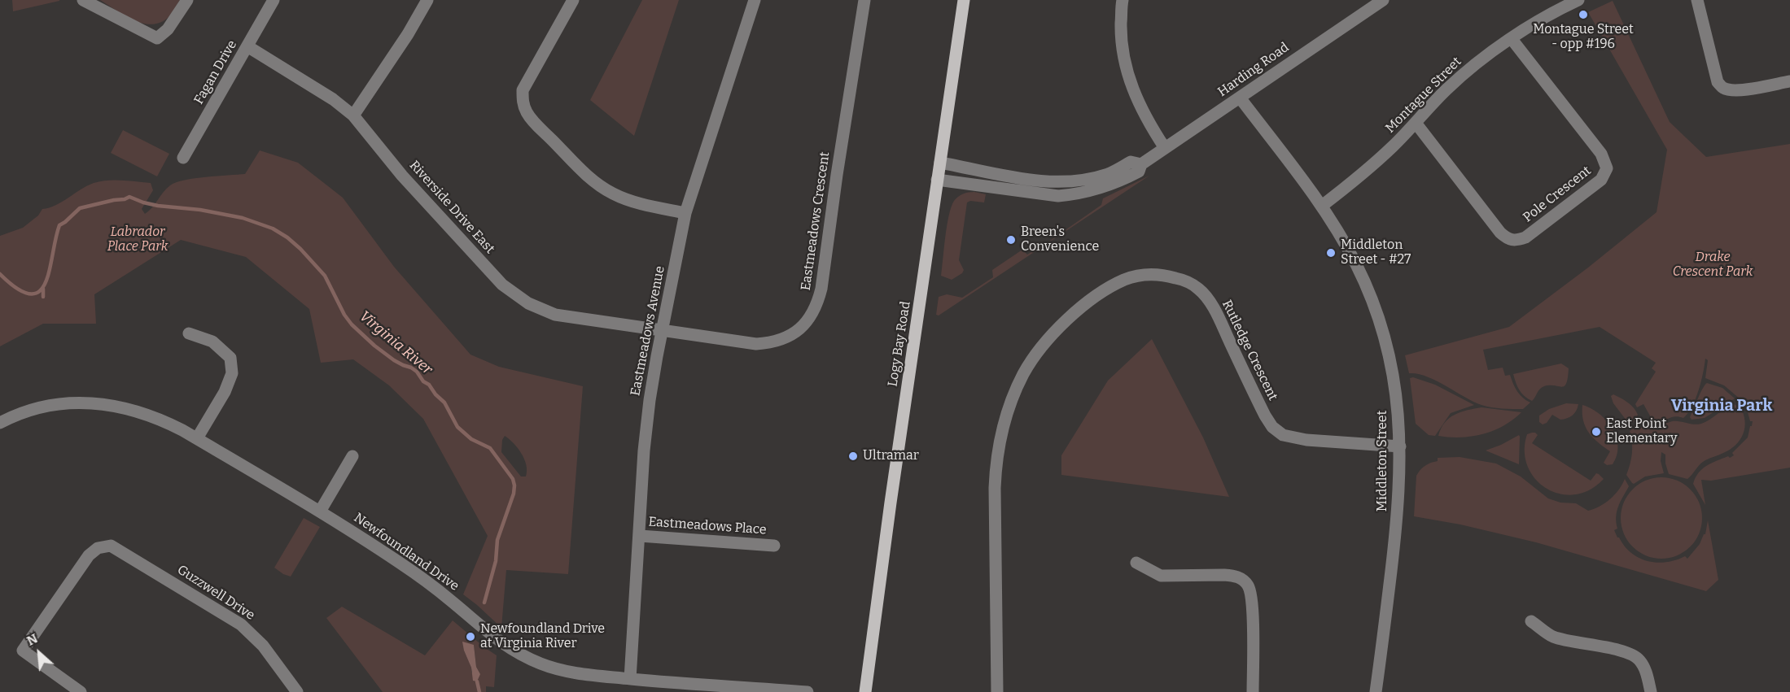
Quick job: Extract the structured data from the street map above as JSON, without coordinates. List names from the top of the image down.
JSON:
{
  "streets": {
    "main road": ["Logy Bay Road"],
    "street": [
      "Harding Road",
      "Fagan Drive",
      "Montague Street",
      "Pole Crescent",
      "Riverside Drive East",
      "Eastmeadows Crescent",
      "Eastmeadows Avenue",
      "Rutledge Crescent",
      "Middleton Street",
      "Eastmeadows Place",
      "Newfoundland Drive",
      "Guzzwell Drive"
    ]
  },
  "crossings": [
    ["Harding Road", "Logy Bay Road"],
    ["Harding Road", "Middleton Street"],
    ["Fagan Drive", "Riverside Drive East"],
    ["Montague Street", "Pole Crescent"],
    ["Montague Street", "Middleton Street"],
    ["Riverside Drive East", "Eastmeadows Crescent"],
    ["Riverside Drive East", "Eastmeadows Avenue"],
    ["Eastmeadows Crescent", "Eastmeadows Avenue"],
    ["Eastmeadows Avenue", "Eastmeadows Place"],
    ["Eastmeadows Avenue", "Newfoundland Drive"],
    ["Rutledge Crescent", "Middleton Street"]
  ],
  "districts": ["Virginia Park"],
  "water": ["Virginia River"],
  "parks": ["Labrador Place Park", "Drake Crescent Park"],
  "places": [
    "Montague Street - opp #196",
    "Breen's Convenience",
    "Middleton Street - #27",
    "East Point Elementary",
    "Ultramar",
    "Newfoundland Drive at Virginia River"
  ],
  "north": "top left"
}
